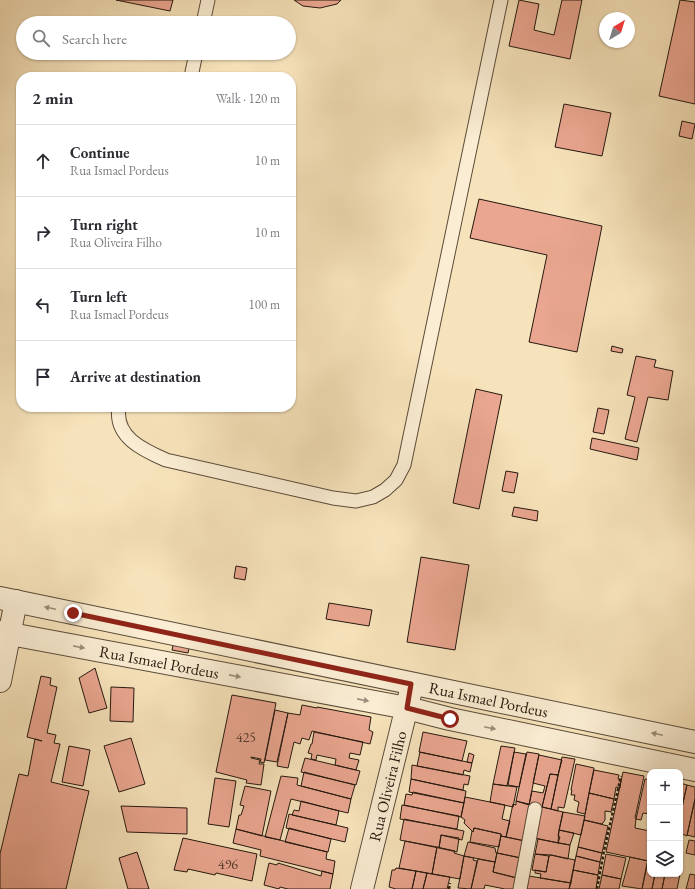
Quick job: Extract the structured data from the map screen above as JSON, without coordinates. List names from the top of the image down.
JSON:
{
  "streets": {
    "street": ["Rua Ismael Pordeus", "Rua Oliveira Filho"]
  },
  "crossings": [
    ["Rua Ismael Pordeus", "Rua Oliveira Filho"]
  ],
  "house_numbers": ["425", "496"],
  "north": "top right",
  "page": {
    "search": "Search here",
    "heading": ["2 min", "Walk · 120 m"],
    "list": [
      ["Continue", "Rua Ismael Pordeus", "10 m"],
      ["Turn right", "Rua Oliveira Filho", "10 m"],
      ["Turn left", "Rua Ismael Pordeus", "100 m"],
      "Arrive at destination"
    ],
    "map_buttons": ["+", "−"]
  }
}
